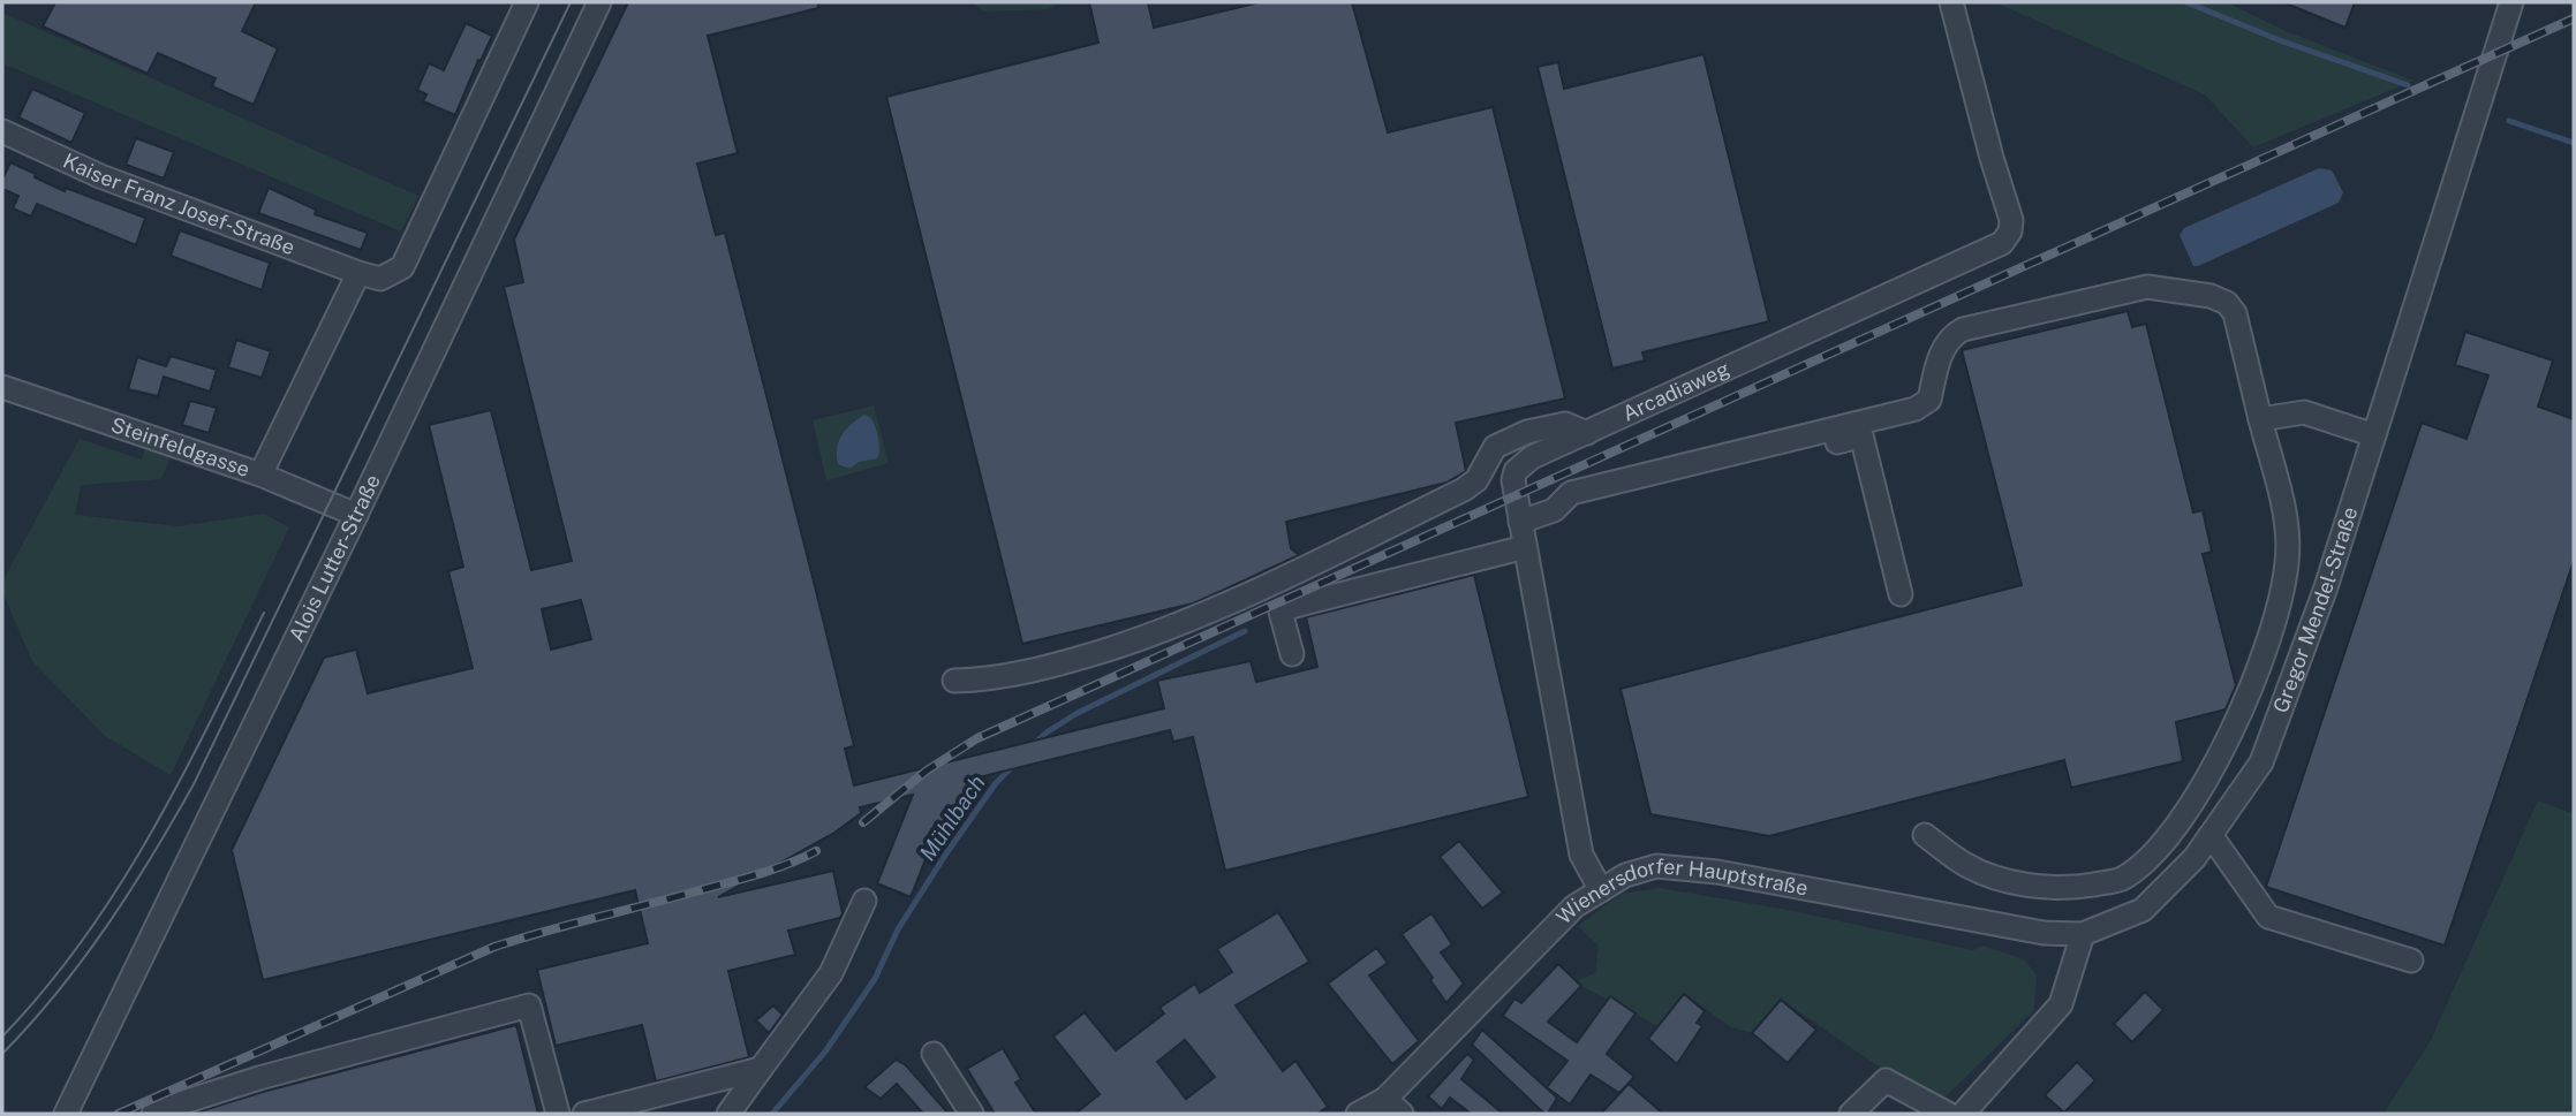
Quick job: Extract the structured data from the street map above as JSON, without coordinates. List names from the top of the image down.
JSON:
{
  "streets": {
    "street": [
      "Kaiser Franz Josef-Straße",
      "Arcadiaweg",
      "Steinfeldgasse",
      "Alois Lutter-Straße",
      "Gregor Mendel-Straße",
      "Wienersdorfer Hauptstraße"
    ]
  },
  "crossings": [
    ["Arcadiaweg", "Wienersdorfer Hauptstraße"],
    ["Steinfeldgasse", "Alois Lutter-Straße"],
    ["Gregor Mendel-Straße", "Wienersdorfer Hauptstraße"]
  ],
  "water": ["Mühlbach"]
}
